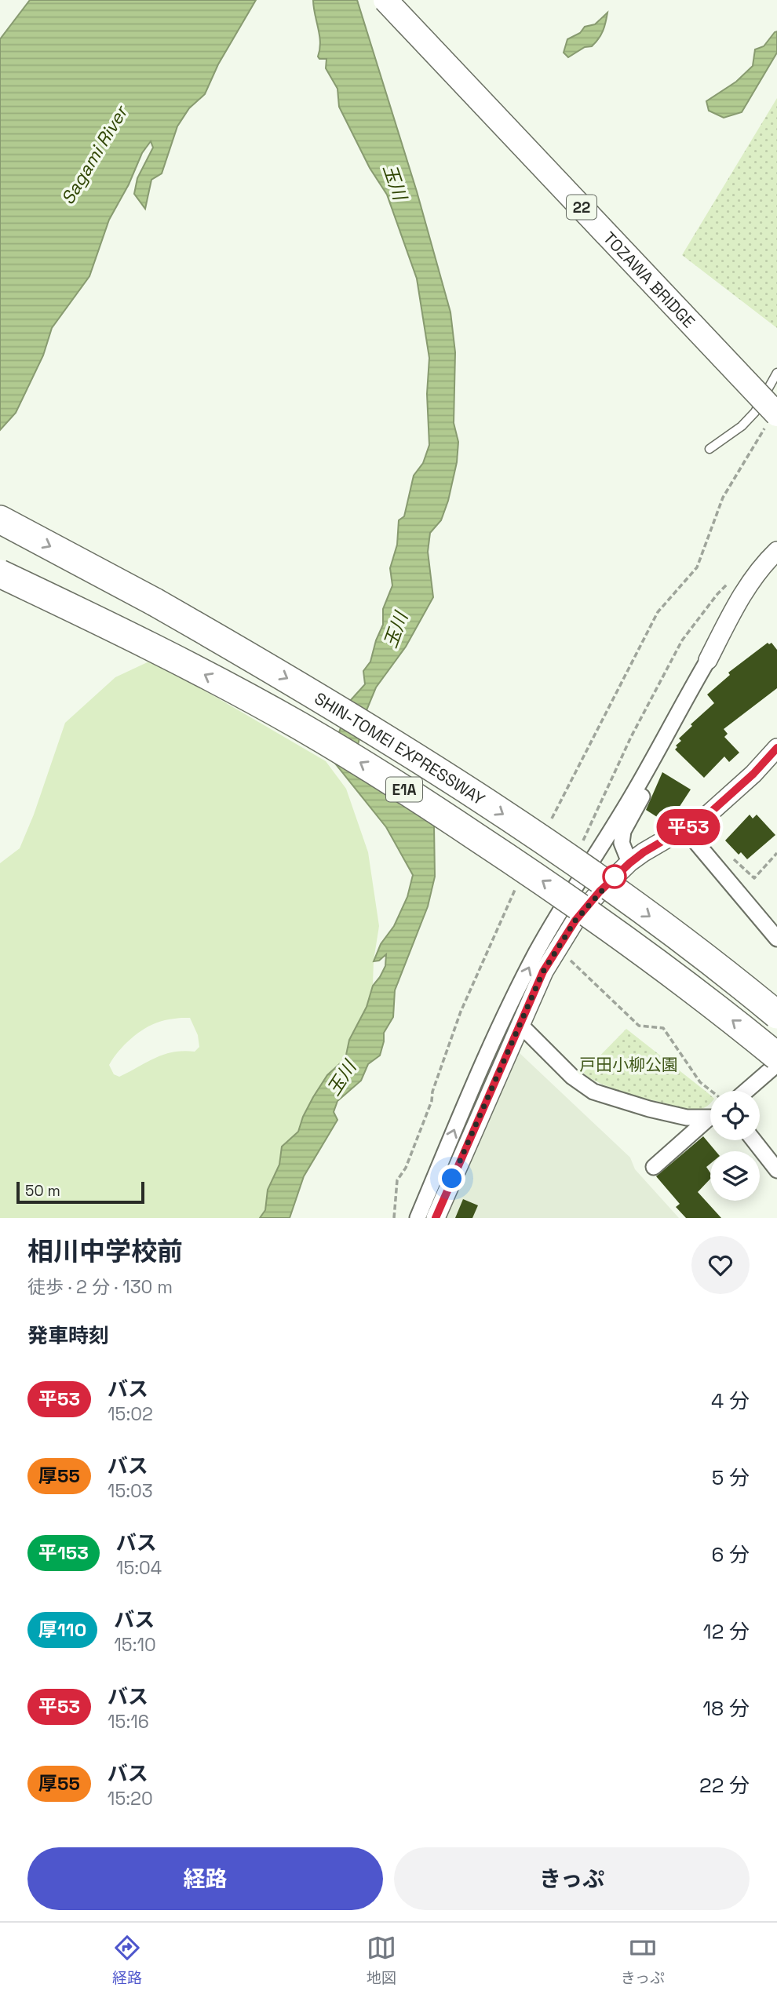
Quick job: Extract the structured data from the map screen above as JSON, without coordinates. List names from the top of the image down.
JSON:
{
  "streets": {
    "highway": ["SHIN-TOMEI EXPRESSWAY", "E1A"],
    "main road": ["22", "TOZAWA BRIDGE"]
  },
  "water": ["Sagami River", "玉川"],
  "parks": ["戸田小柳公園"],
  "lines": ["bus line 平53"],
  "scale_bar": "50 m",
  "page": {
    "on_map": "平53",
    "scale": "50 m",
    "heading": [
      ["相川中学校前", "徒歩 · 2 分 · 130 m"],
      "発車時刻"
    ],
    "list": [
      {
        "mark": "平53",
        "name": "バス",
        "note": "15:02",
        "value": "4 分"
      },
      {
        "mark": "厚55",
        "name": "バス",
        "note": "15:03",
        "value": "5 分"
      },
      {
        "mark": "平153",
        "name": "バス",
        "note": "15:04",
        "value": "6 分"
      },
      {
        "mark": "厚110",
        "name": "バス",
        "note": "15:10",
        "value": "12 分"
      },
      {
        "mark": "平53",
        "name": "バス",
        "note": "15:16",
        "value": "18 分"
      },
      {
        "mark": "厚55",
        "name": "バス",
        "note": "15:20",
        "value": "22 分"
      }
    ],
    "buttons": ["経路", "きっぷ"],
    "tabs": ["経路", "地図", "きっぷ"]
  }
}
